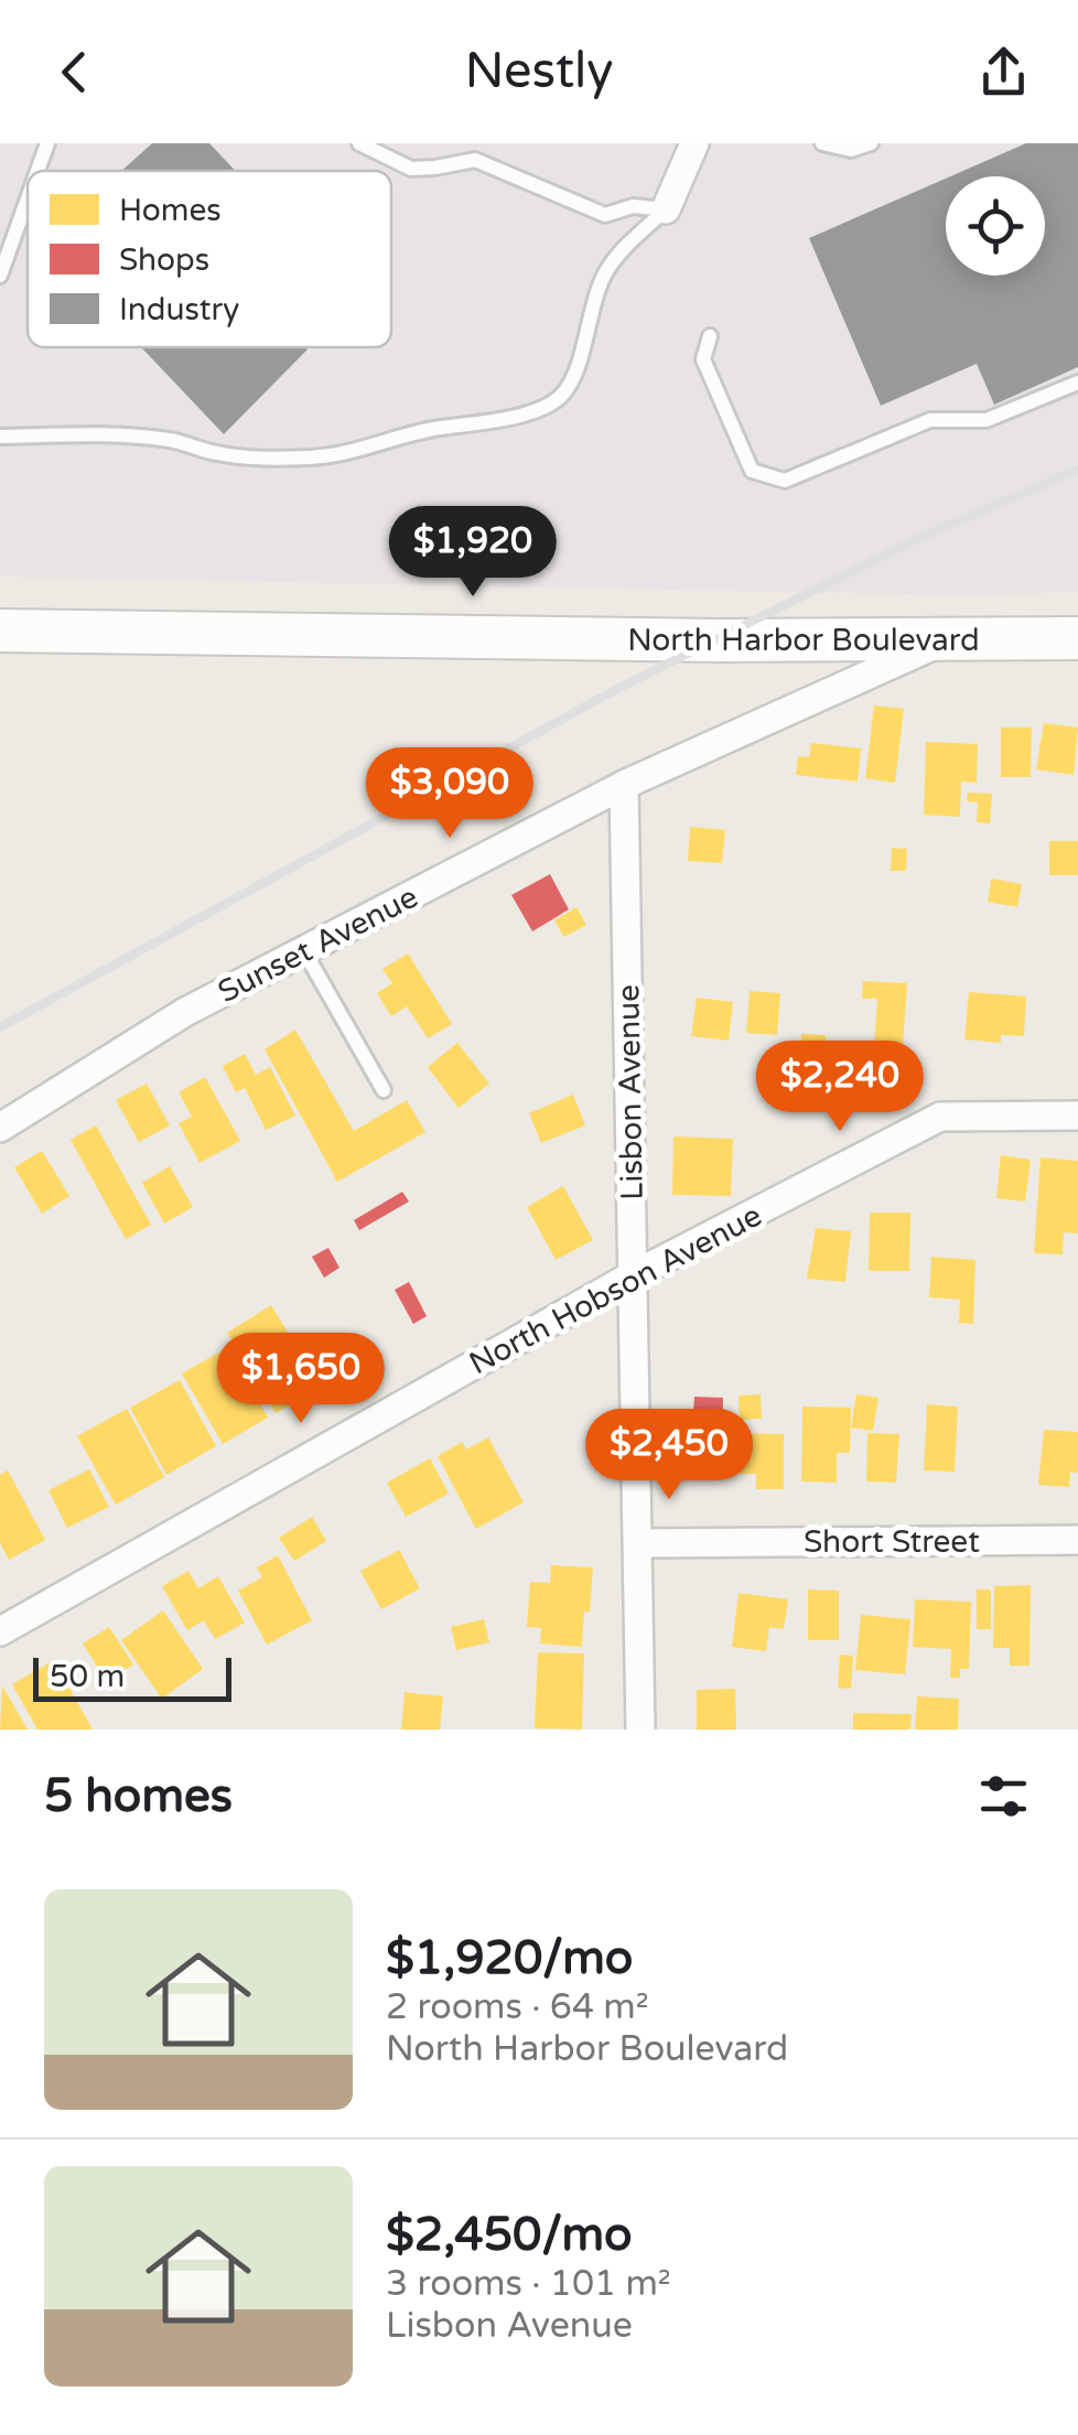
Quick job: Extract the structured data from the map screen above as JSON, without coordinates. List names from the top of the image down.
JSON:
{
  "streets": {
    "main road": ["North Harbor Boulevard"],
    "street": [
      "Sunset Avenue",
      "Lisbon Avenue",
      "North Hobson Avenue",
      "Short Street"
    ]
  },
  "crossings": [
    ["North Harbor Boulevard", "Sunset Avenue"],
    ["Sunset Avenue", "Lisbon Avenue"],
    ["Lisbon Avenue", "North Hobson Avenue"],
    ["Lisbon Avenue", "Short Street"]
  ],
  "legend": ["Homes", "Shops", "Industry"],
  "scale_bar": "50 m",
  "page": {
    "header": "Nestly",
    "price": [
      "$1,920",
      "$3,090",
      "$2,240",
      "$1,650",
      "$2,450"
    ],
    "scale": "50 m",
    "heading": "5 homes",
    "list": [
      {
        "name": "$1,920/mo",
        "note": "2 rooms · 64 m² · North Harbor Boulevard"
      },
      {
        "name": "$2,450/mo",
        "note": "3 rooms · 101 m² · Lisbon Avenue"
      }
    ]
  }
}
